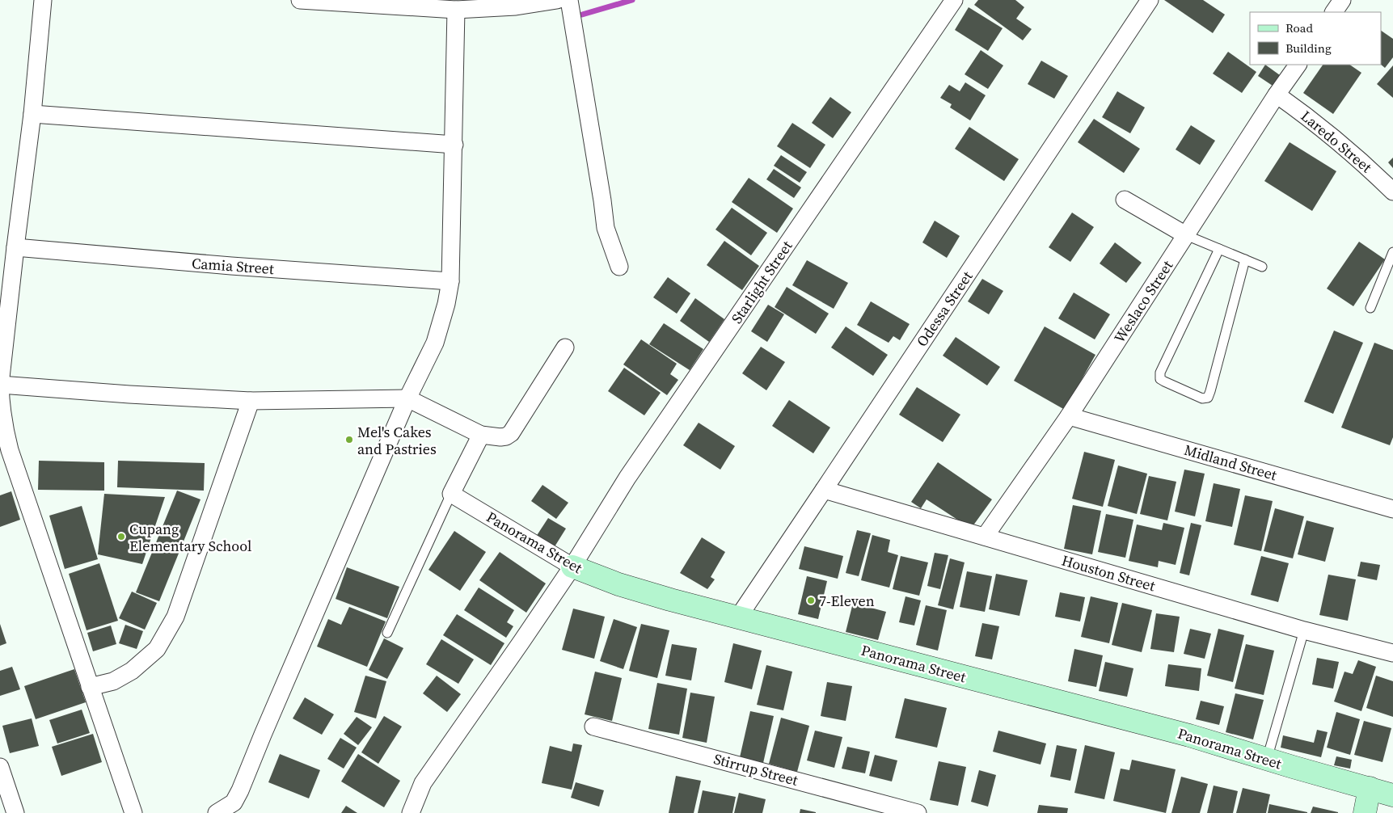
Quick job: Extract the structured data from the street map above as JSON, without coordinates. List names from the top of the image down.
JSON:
{
  "streets": {
    "street": [
      "Laredo Street",
      "Camia Street",
      "Starlight Street",
      "Weslaco Street",
      "Odessa Street",
      "Midland Street",
      "Panorama Street",
      "Houston Street",
      "Stirrup Street"
    ]
  },
  "crossings": [
    ["Laredo Street", "Weslaco Street"],
    ["Starlight Street", "Panorama Street"],
    ["Weslaco Street", "Midland Street"],
    ["Weslaco Street", "Houston Street"],
    ["Odessa Street", "Panorama Street"],
    ["Odessa Street", "Houston Street"]
  ],
  "places": ["Mel's Cakes and Pastries", "Cupang Elementary School", "7-Eleven"],
  "legend": ["Road", "Building"]
}
